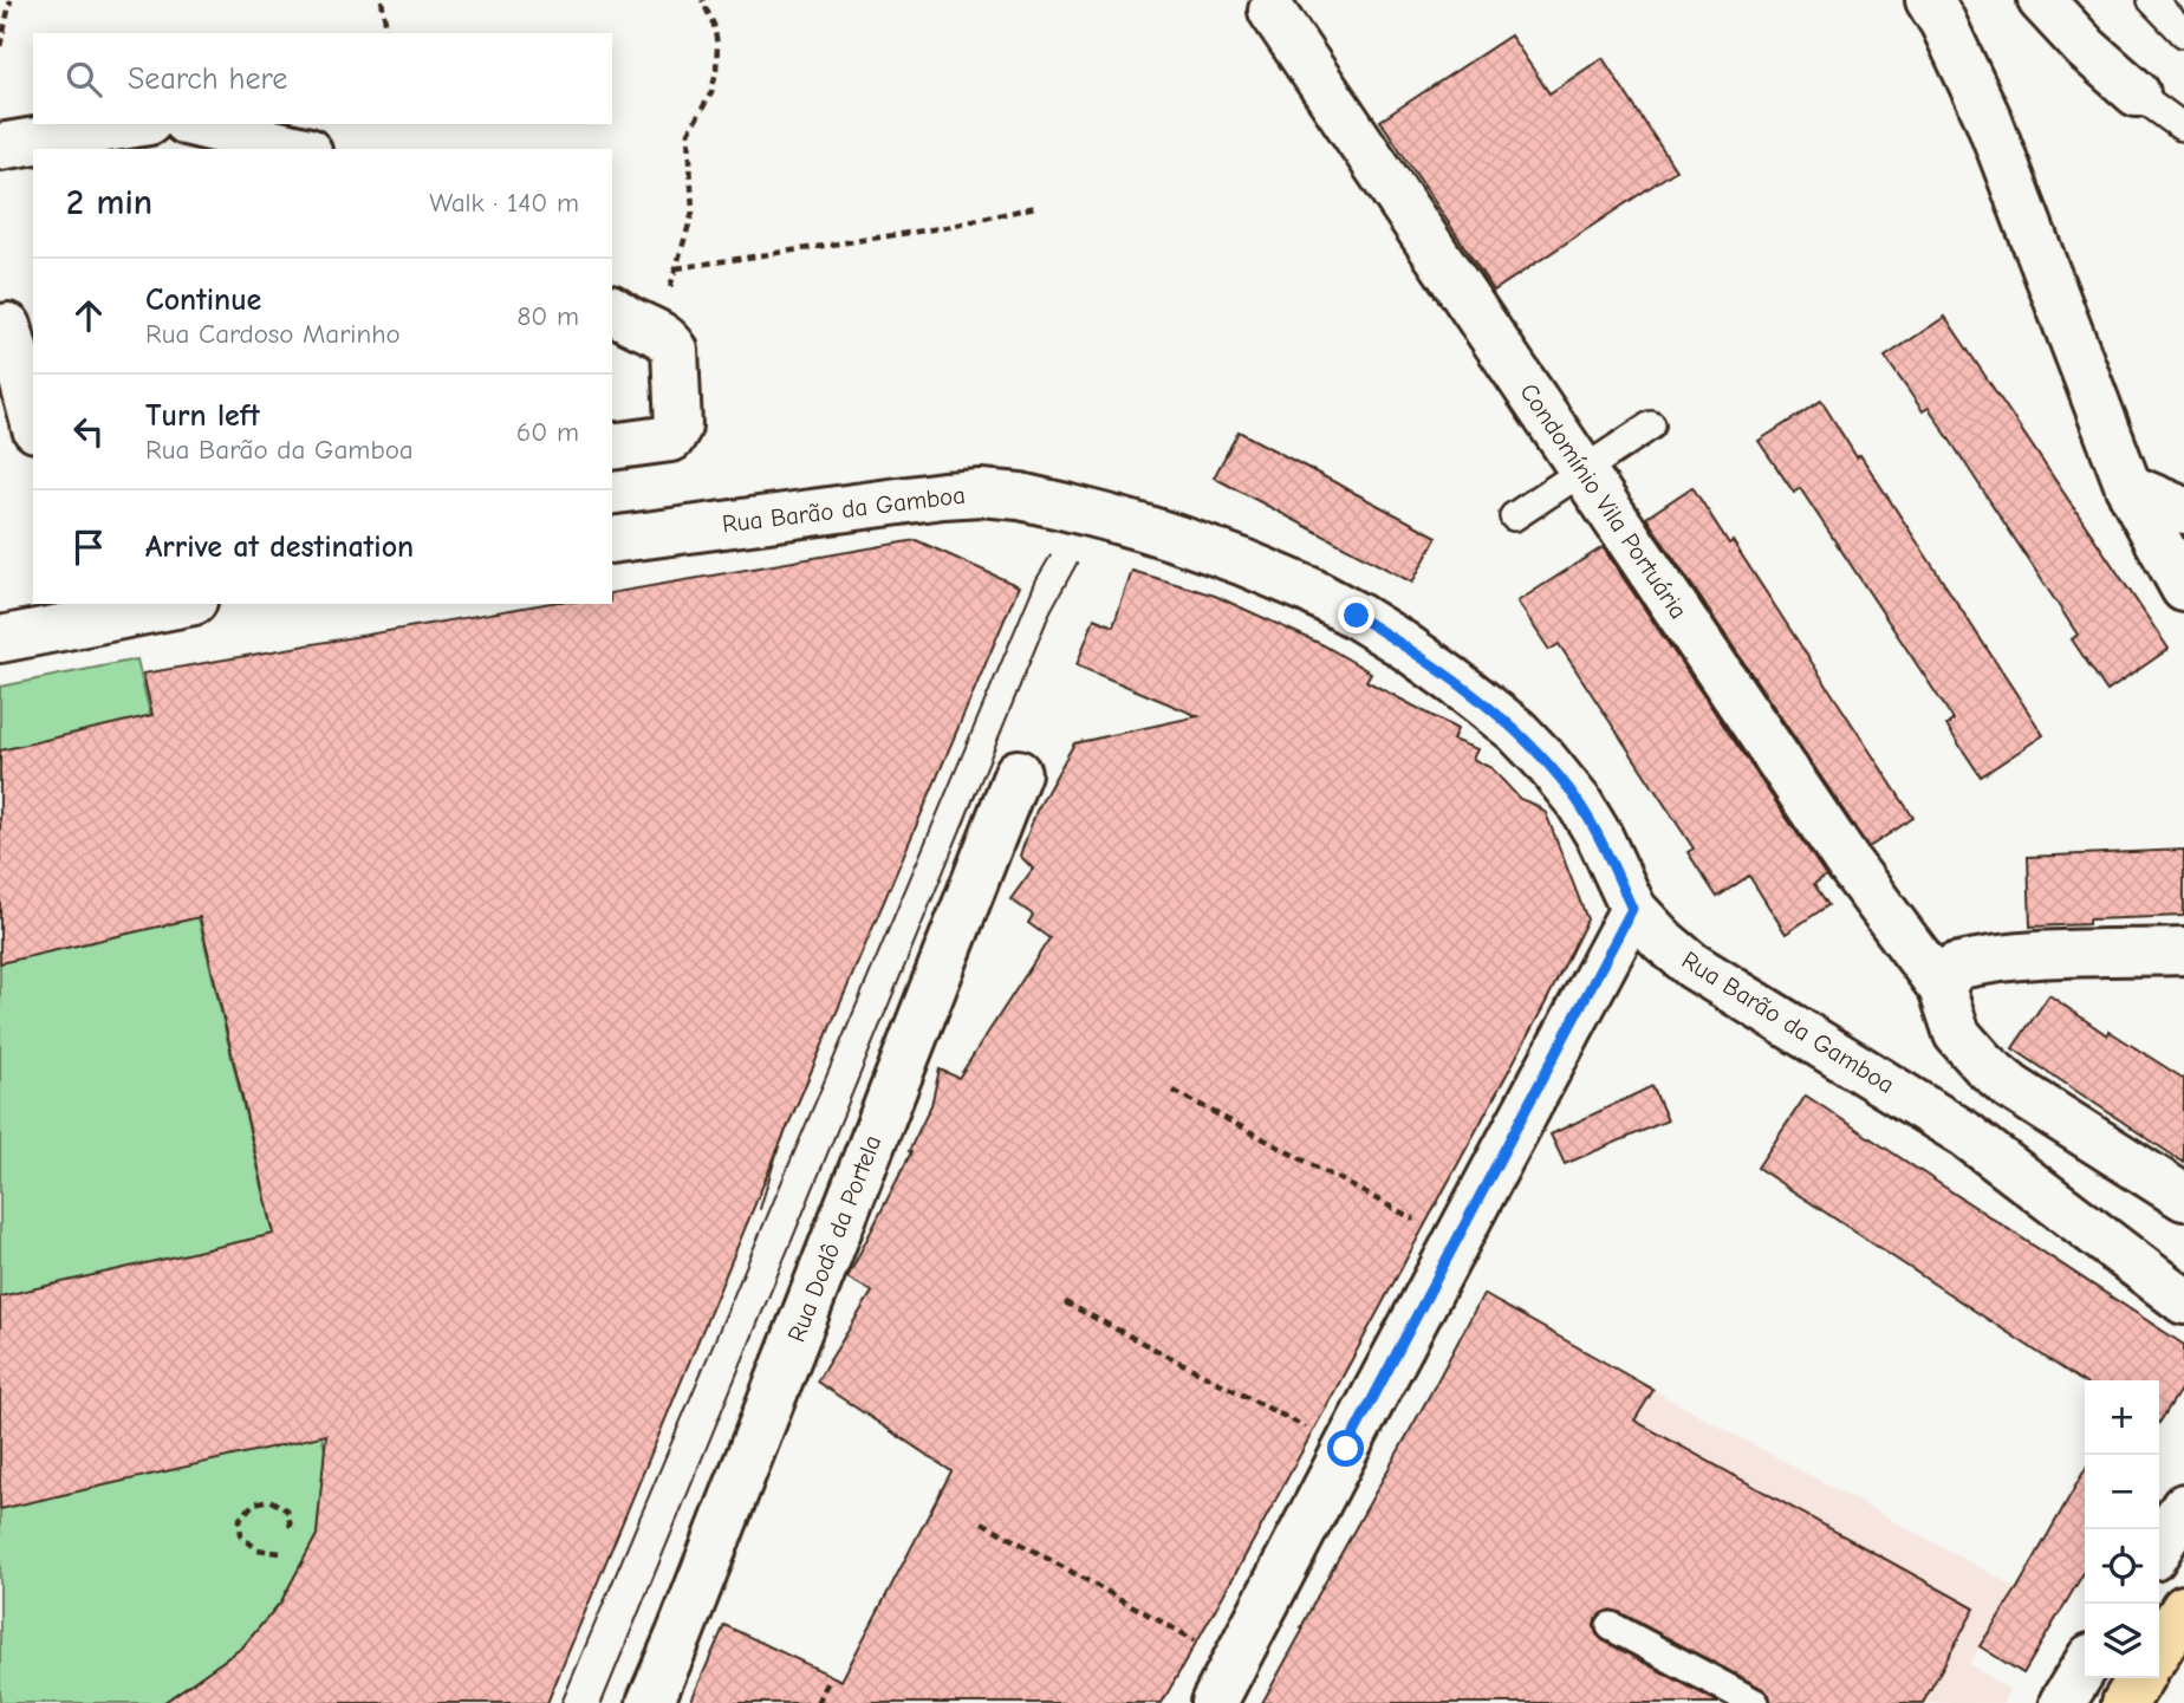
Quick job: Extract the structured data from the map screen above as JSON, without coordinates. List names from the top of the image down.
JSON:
{
  "streets": {
    "street": ["Condomínio Vila Portuária", "Rua Barão da Gamboa", "Rua Dodô da Portela"]
  },
  "page": {
    "search": "Search here",
    "heading": ["2 min", "Walk · 140 m"],
    "list": [
      ["Continue", "Rua Cardoso Marinho", "80 m"],
      ["Turn left", "Rua Barão da Gamboa", "60 m"],
      "Arrive at destination"
    ],
    "map_buttons": ["+", "−"]
  }
}
